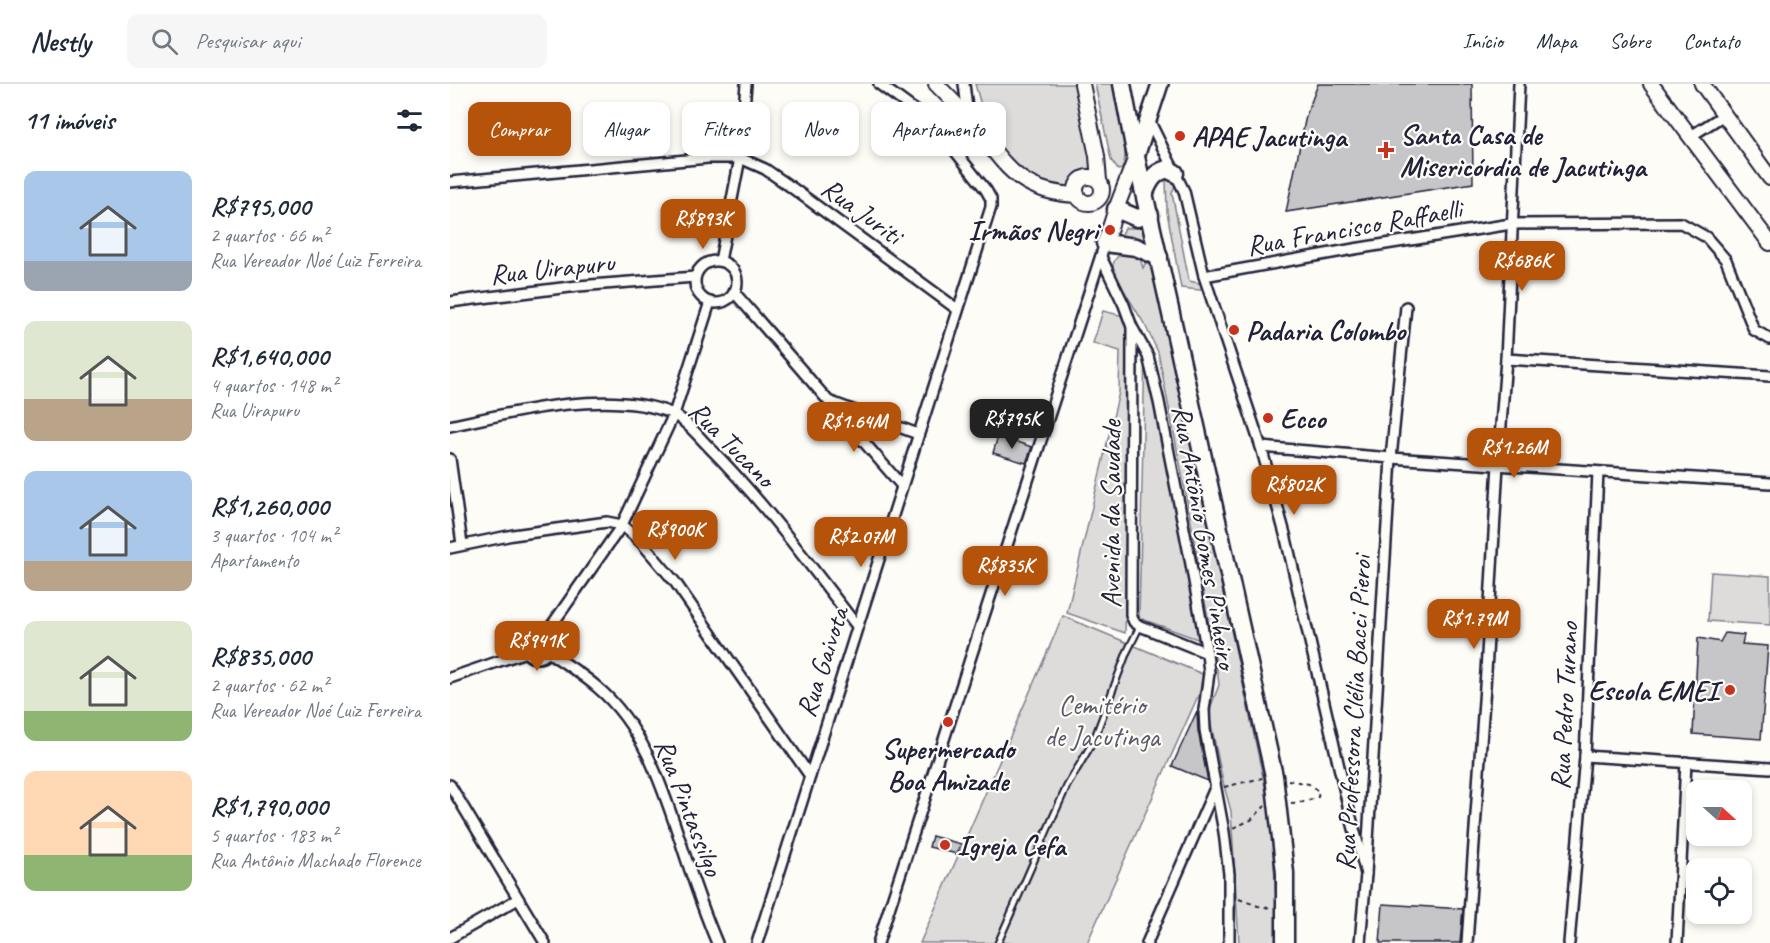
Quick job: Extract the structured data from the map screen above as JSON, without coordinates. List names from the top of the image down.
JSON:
{
  "streets": {
    "street": [
      "Rua Juriti",
      "Rua Francisco Raffaelli",
      "Rua Uirapuru",
      "Rua Tucano",
      "Avenida da Saudade",
      "Rua Antônio Gomes Pinheiro",
      "Rua Gaivota",
      "Rua Pedro Turano",
      "Rua Professora Clélia Bacci Pieroi",
      "Rua Pintassilgo"
    ]
  },
  "crossings": [
    ["Rua Juriti", "Rua Gaivota"],
    ["Rua Tucano", "Rua Gaivota"],
    ["Avenida da Saudade", "Rua Antônio Gomes Pinheiro"]
  ],
  "parks": ["Cemitério de Jacutinga"],
  "places": {
    "other": [
      "APAE Jacutinga",
      "Irmãos Negri",
      "Padaria Colombo",
      "Ecco",
      "Escola EMEI",
      "Supermercado Boa Amizade",
      "Igreja Cefa"
    ],
    "health": ["Santa Casa de Misericórdia de Jacutinga"]
  },
  "north": "right",
  "page": {
    "header": "Nestly",
    "search": "Pesquisar aqui",
    "nav": [
      "Início",
      "Mapa",
      "Sobre",
      "Contato"
    ],
    "heading": "11 imóveis",
    "chip": [
      "Comprar",
      "Alugar",
      "Filtros",
      "Novo",
      "Apartamento"
    ],
    "list": [
      {
        "name": "R$795,000",
        "note": "2 quartos · 66 m² · Rua Vereador Noé Luiz Ferreira"
      },
      {
        "name": "R$1,640,000",
        "note": "4 quartos · 148 m² · Rua Uirapuru"
      },
      {
        "name": "R$1,260,000",
        "note": "3 quartos · 104 m² · Apartamento"
      },
      {
        "name": "R$835,000",
        "note": "2 quartos · 62 m² · Rua Vereador Noé Luiz Ferreira"
      },
      {
        "name": "R$1,790,000",
        "note": "5 quartos · 183 m² · Rua Antônio Machado Florence"
      }
    ],
    "price": [
      "R$893K",
      "R$686K",
      "R$795K",
      "R$1.64M",
      "R$1.26M",
      "R$802K",
      "R$900K",
      "R$2.07M",
      "R$835K",
      "R$1.79M",
      "R$941K"
    ]
  }
}
